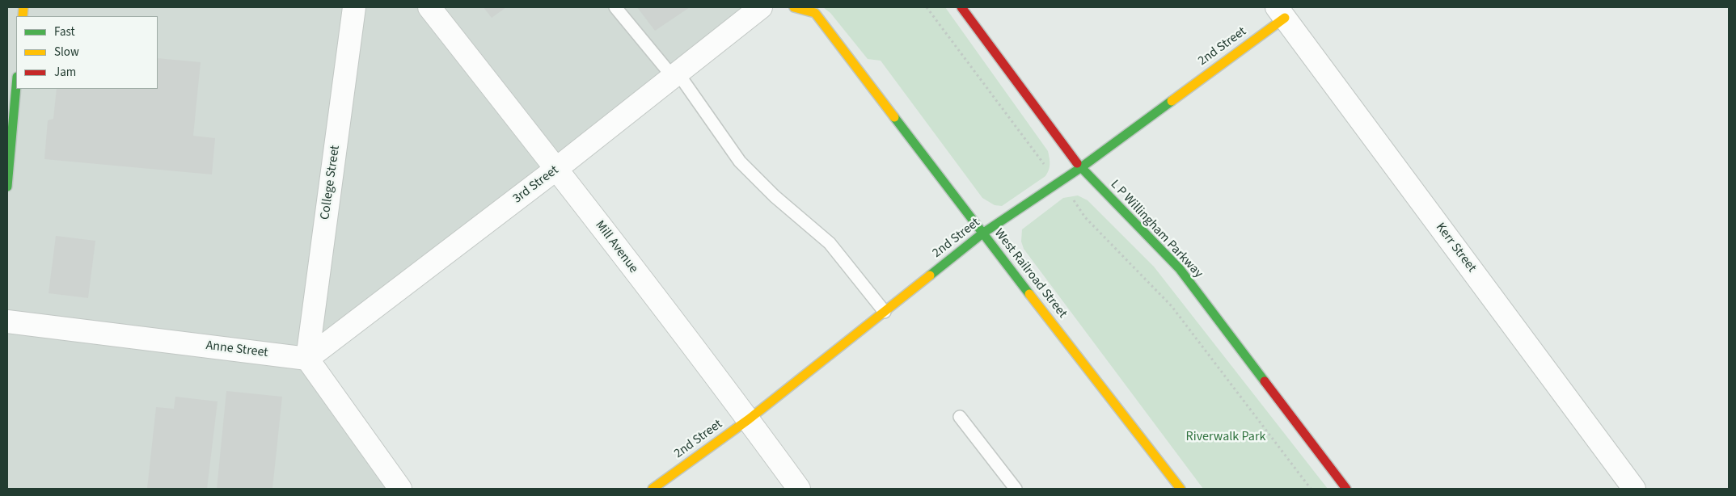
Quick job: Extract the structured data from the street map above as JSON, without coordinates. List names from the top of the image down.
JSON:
{
  "streets": {
    "street": [
      "2nd Street",
      "College Street",
      "3rd Street",
      "L P Willingham Parkway",
      "Mill Avenue",
      "Kerr Street",
      "West Railroad Street",
      "Anne Street"
    ]
  },
  "crossings": [
    ["2nd Street", "L P Willingham Parkway"],
    ["2nd Street", "Mill Avenue"],
    ["2nd Street", "Kerr Street"],
    ["2nd Street", "West Railroad Street"],
    ["College Street", "3rd Street"],
    ["College Street", "Anne Street"],
    ["3rd Street", "Mill Avenue"],
    ["3rd Street", "Anne Street"]
  ],
  "parks": ["Riverwalk Park"],
  "legend": ["Fast", "Slow", "Jam"]
}
